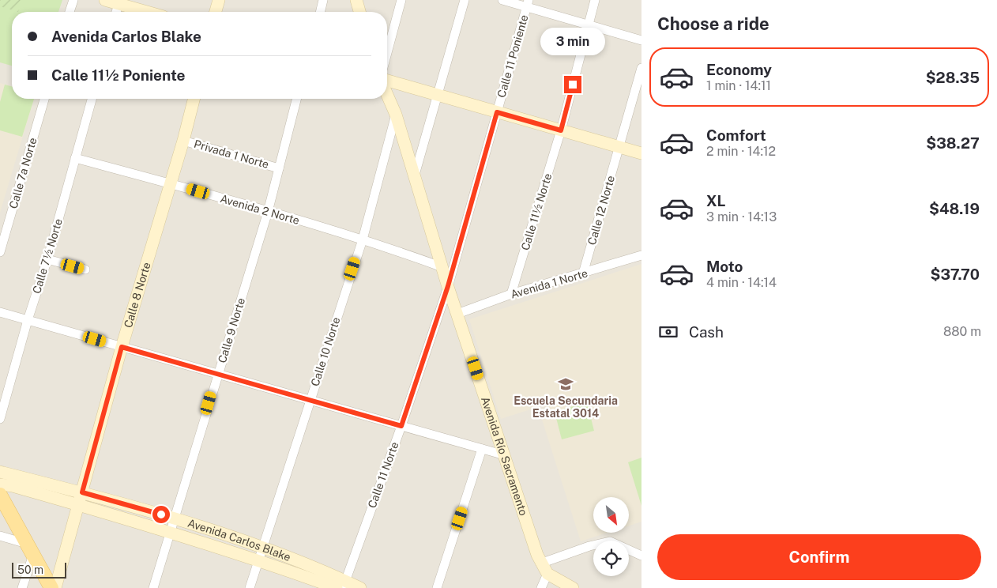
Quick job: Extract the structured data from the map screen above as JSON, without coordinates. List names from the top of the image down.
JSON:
{
  "streets": {
    "street": [
      "Calle 11 Poniente",
      "Privada 1 Norte",
      "Calle 7a Norte",
      "Avenida 2 Norte",
      "Calle 12 Norte",
      "Calle 11½ Norte",
      "Calle 7½ Norte",
      "Avenida 1 Norte",
      "Calle 8 Norte",
      "Calle 9 Norte",
      "Calle 10 Norte",
      "Avenida Río Sacramento",
      "Calle 11 Norte",
      "Avenida Carlos Blake"
    ]
  },
  "crossings": [
    ["Calle 11 Poniente", "Calle 11 Norte"],
    ["Privada 1 Norte", "Calle 8 Norte"],
    ["Privada 1 Norte", "Calle 9 Norte"],
    ["Avenida 2 Norte", "Calle 7½ Norte"],
    ["Avenida 2 Norte", "Calle 8 Norte"],
    ["Avenida 2 Norte", "Calle 9 Norte"],
    ["Avenida 2 Norte", "Calle 10 Norte"],
    ["Avenida 2 Norte", "Avenida Río Sacramento"],
    ["Calle 12 Norte", "Avenida 1 Norte"],
    ["Calle 11½ Norte", "Avenida 1 Norte"],
    ["Avenida 1 Norte", "Avenida Río Sacramento"],
    ["Calle 8 Norte", "Avenida Carlos Blake"],
    ["Calle 9 Norte", "Avenida Carlos Blake"],
    ["Calle 10 Norte", "Avenida Río Sacramento"],
    ["Calle 10 Norte", "Avenida Carlos Blake"],
    ["Avenida Río Sacramento", "Calle 11 Norte"],
    ["Calle 11 Norte", "Avenida Carlos Blake"]
  ],
  "places": {
    "school or university": ["Escuela Secundaria Estatal 3014"]
  },
  "scale_bar": "50 m",
  "north": "bottom right",
  "page": {
    "heading": "Choose a ride",
    "banner": ["Avenida Carlos Blake", "Calle 11½ Poniente"],
    "bubble": "3 min",
    "list": [
      {
        "name": "Economy",
        "note": "1 min · 14:11",
        "value": "$28.35"
      },
      {
        "name": "Comfort",
        "note": "2 min · 14:12",
        "value": "$38.27"
      },
      {
        "name": "XL",
        "note": "3 min · 14:13",
        "value": "$48.19"
      },
      {
        "name": "Moto",
        "note": "4 min · 14:14",
        "value": "$37.70"
      }
    ],
    "pay": ["Cash", "880 m"],
    "buttons": "Confirm",
    "scale": "50 m"
  }
}
